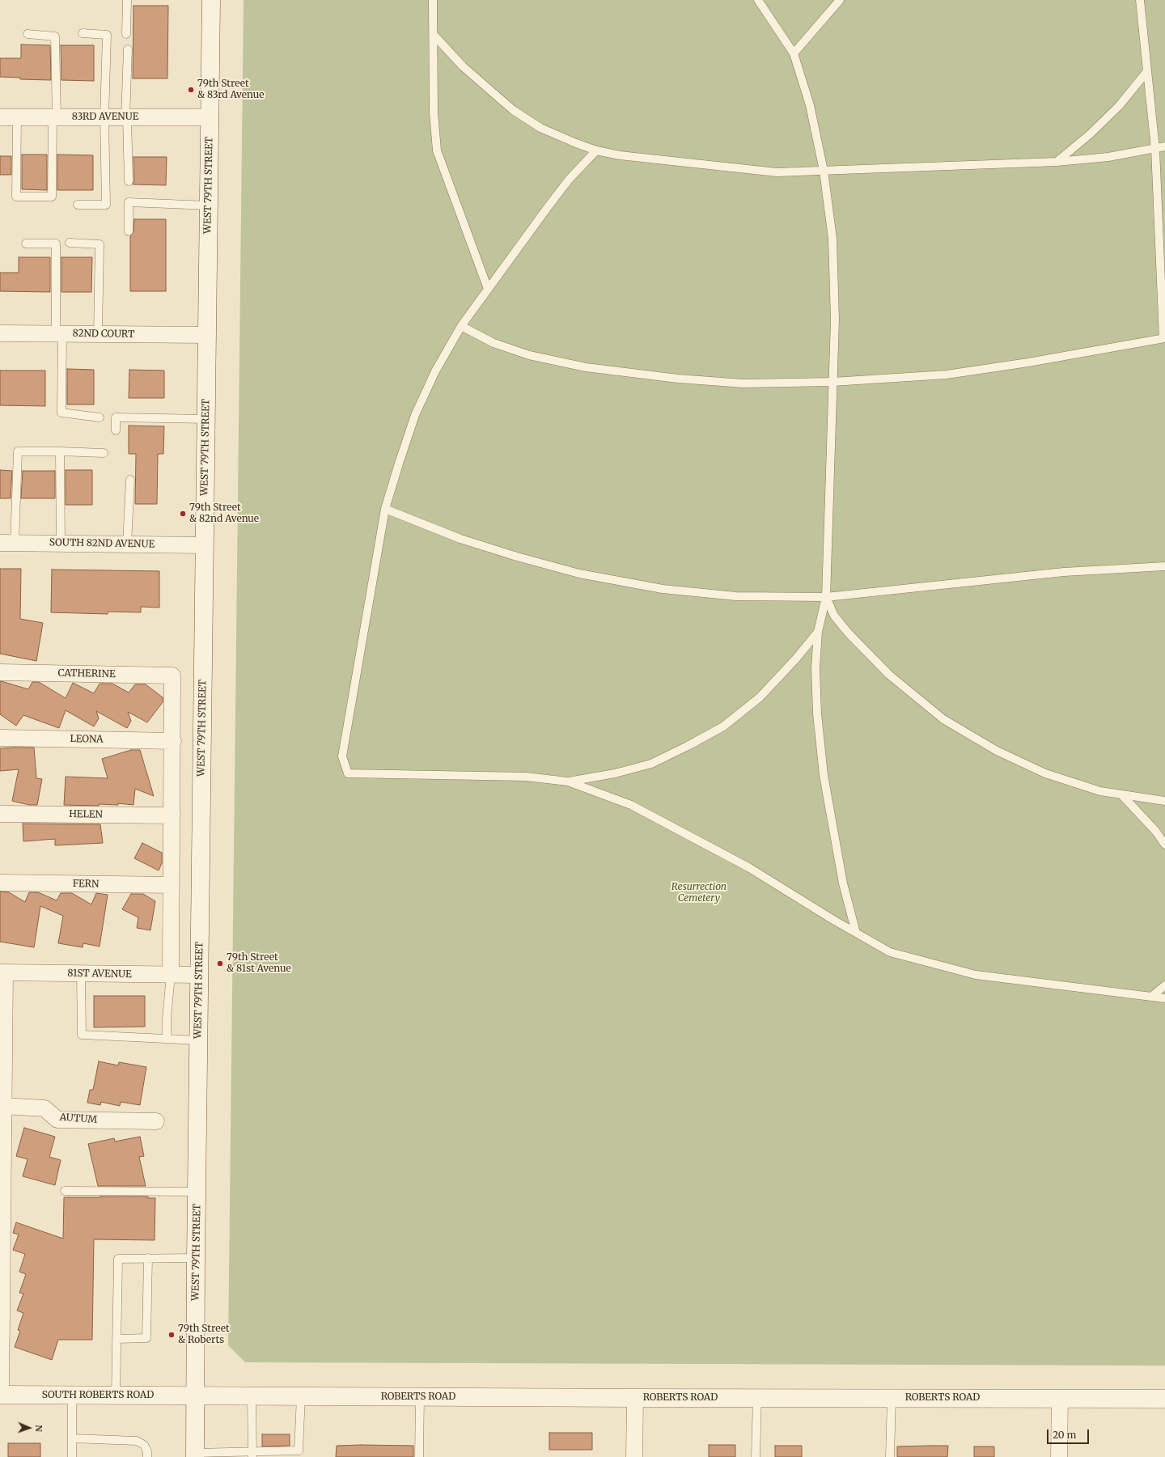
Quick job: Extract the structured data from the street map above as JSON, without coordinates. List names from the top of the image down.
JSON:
{
  "streets": {
    "main road": ["WEST 79TH STREET", "SOUTH ROBERTS ROAD", "ROBERTS ROAD"],
    "street": [
      "83RD AVENUE",
      "82ND COURT",
      "SOUTH 82ND AVENUE",
      "CATHERINE",
      "LEONA",
      "HELEN",
      "FERN",
      "81ST AVENUE",
      "AUTUM"
    ]
  },
  "crossings": [
    ["83RD AVENUE", "WEST 79TH STREET"],
    ["WEST 79TH STREET", "82ND COURT"],
    ["WEST 79TH STREET", "SOUTH 82ND AVENUE"],
    ["WEST 79TH STREET", "81ST AVENUE"],
    ["WEST 79TH STREET", "SOUTH ROBERTS ROAD"],
    ["WEST 79TH STREET", "ROBERTS ROAD"],
    ["CATHERINE", "LEONA"],
    ["SOUTH ROBERTS ROAD", "ROBERTS ROAD"]
  ],
  "parks": ["Resurrection Cemetery"],
  "places": [
    "79th Street & 83rd Avenue",
    "79th Street & 82nd Avenue",
    "79th Street & 81st Avenue",
    "79th Street & Roberts"
  ],
  "scale_bar": "20 m",
  "north": "right"
}
